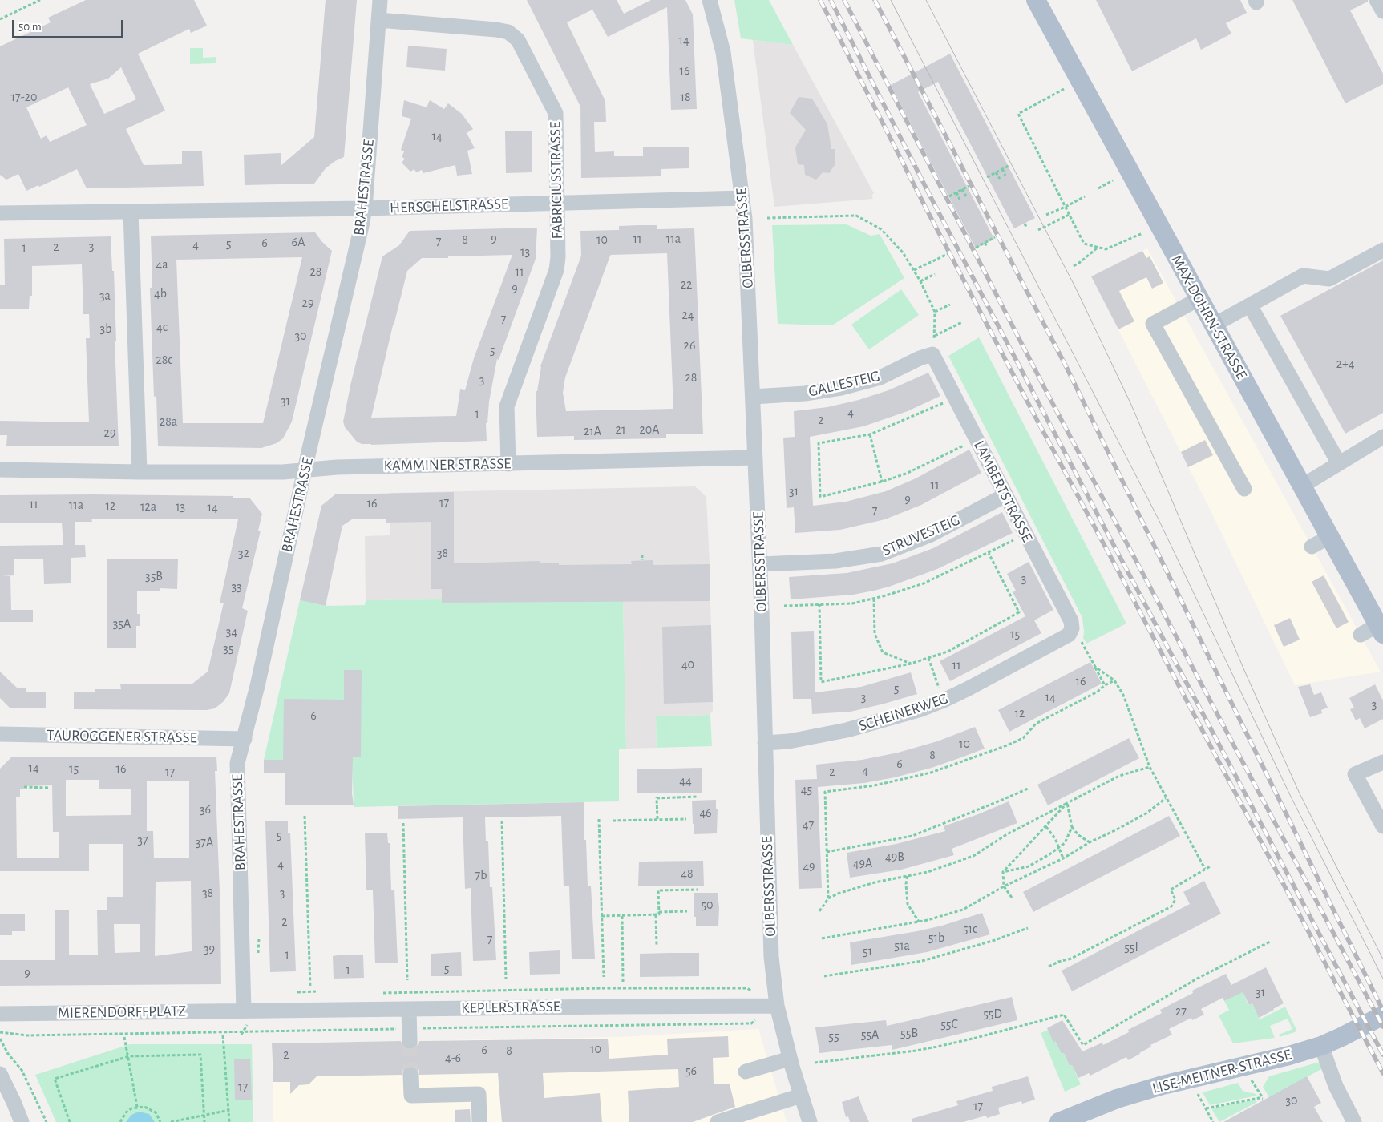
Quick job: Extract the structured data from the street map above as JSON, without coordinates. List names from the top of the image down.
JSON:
{
  "streets": {
    "main road": ["MAX-DOHRN-STRASSE", "LISE-MEITNER-STRASSE"],
    "street": [
      "FABRICIUSSTRASSE",
      "BRAHESTRASSE",
      "HERSCHELSTRASSE",
      "OLBERSSTRASSE",
      "GALLESTEIG",
      "KAMMINER STRASSE",
      "LAMBERTSTRASSE",
      "STRUVESTEIG",
      "SCHEINERWEG",
      "TAUROGGENER STRASSE",
      "KEPLERSTRASSE",
      "MIERENDORFFPLATZ"
    ]
  },
  "crossings": [
    ["FABRICIUSSTRASSE", "BRAHESTRASSE"],
    ["FABRICIUSSTRASSE", "HERSCHELSTRASSE"],
    ["FABRICIUSSTRASSE", "KAMMINER STRASSE"],
    ["BRAHESTRASSE", "HERSCHELSTRASSE"],
    ["BRAHESTRASSE", "KAMMINER STRASSE"],
    ["BRAHESTRASSE", "TAUROGGENER STRASSE"],
    ["BRAHESTRASSE", "KEPLERSTRASSE"],
    ["BRAHESTRASSE", "MIERENDORFFPLATZ"],
    ["HERSCHELSTRASSE", "OLBERSSTRASSE"],
    ["OLBERSSTRASSE", "GALLESTEIG"],
    ["OLBERSSTRASSE", "KAMMINER STRASSE"],
    ["OLBERSSTRASSE", "STRUVESTEIG"],
    ["OLBERSSTRASSE", "SCHEINERWEG"],
    ["OLBERSSTRASSE", "KEPLERSTRASSE"],
    ["GALLESTEIG", "LAMBERTSTRASSE"],
    ["LAMBERTSTRASSE", "STRUVESTEIG"],
    ["LAMBERTSTRASSE", "SCHEINERWEG"],
    ["KEPLERSTRASSE", "MIERENDORFFPLATZ"]
  ],
  "house_numbers": [
    "14",
    "16",
    "17-20",
    "18",
    "14",
    "9",
    "11",
    "11a",
    "8",
    "10",
    "7",
    "6A",
    "6",
    "5",
    "4",
    "3",
    "2",
    "1",
    "13",
    "4a",
    "28",
    "11",
    "22",
    "9",
    "4b",
    "3a",
    "29",
    "24",
    "7",
    "4c",
    "3b",
    "30",
    "26",
    "5",
    "28c",
    "2+4",
    "28",
    "3",
    "31",
    "4",
    "1",
    "2",
    "28a",
    "21",
    "20A",
    "21A",
    "29",
    "11",
    "31",
    "9",
    "17",
    "16",
    "11",
    "11a",
    "12",
    "12a",
    "13",
    "14",
    "7",
    "32",
    "38",
    "35B",
    "3",
    "33",
    "35A",
    "34",
    "15",
    "35",
    "40",
    "11",
    "16",
    "5",
    "3",
    "14",
    "3",
    "12",
    "6",
    "10",
    "8",
    "6",
    "14",
    "15",
    "16",
    "4",
    "17",
    "2",
    "44",
    "45",
    "36",
    "46",
    "47",
    "5",
    "37",
    "37A",
    "49B",
    "49A",
    "4",
    "49",
    "48",
    "7b",
    "38",
    "3",
    "50",
    "2",
    "51c",
    "51b",
    "7",
    "51a",
    "55I",
    "39",
    "51",
    "1",
    "5",
    "1",
    "9",
    "31",
    "27",
    "55D",
    "55C",
    "55B",
    "55A",
    "55",
    "10",
    "6",
    "8",
    "2",
    "4-6",
    "56",
    "17",
    "30",
    "17"
  ],
  "scale_bar": "50 m"
}
